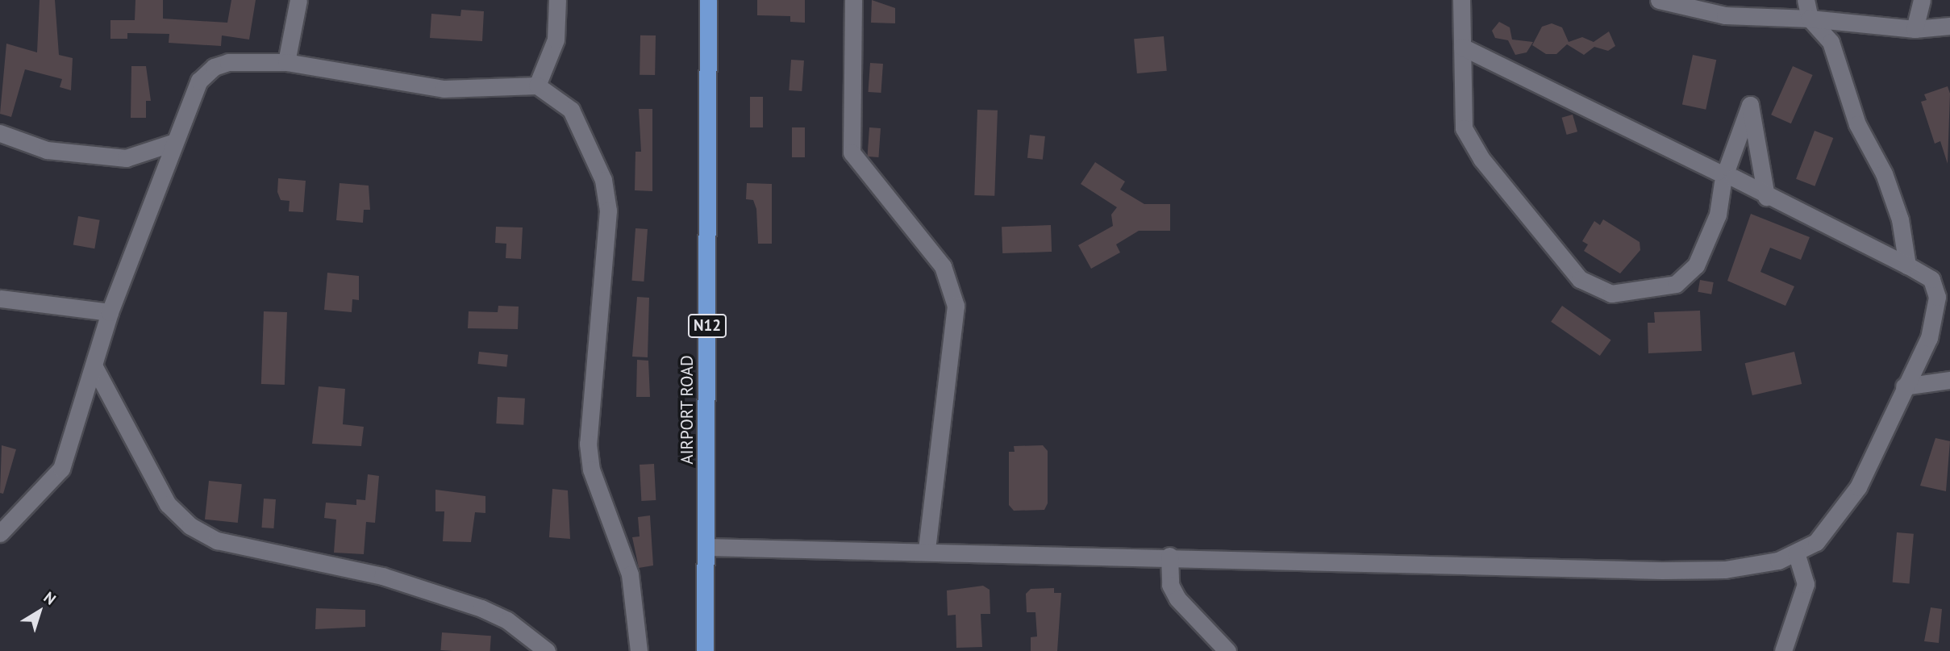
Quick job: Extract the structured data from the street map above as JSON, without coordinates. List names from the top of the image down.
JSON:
{
  "streets": {
    "highway": ["N12", "AIRPORT ROAD"]
  },
  "north": "top right"
}
